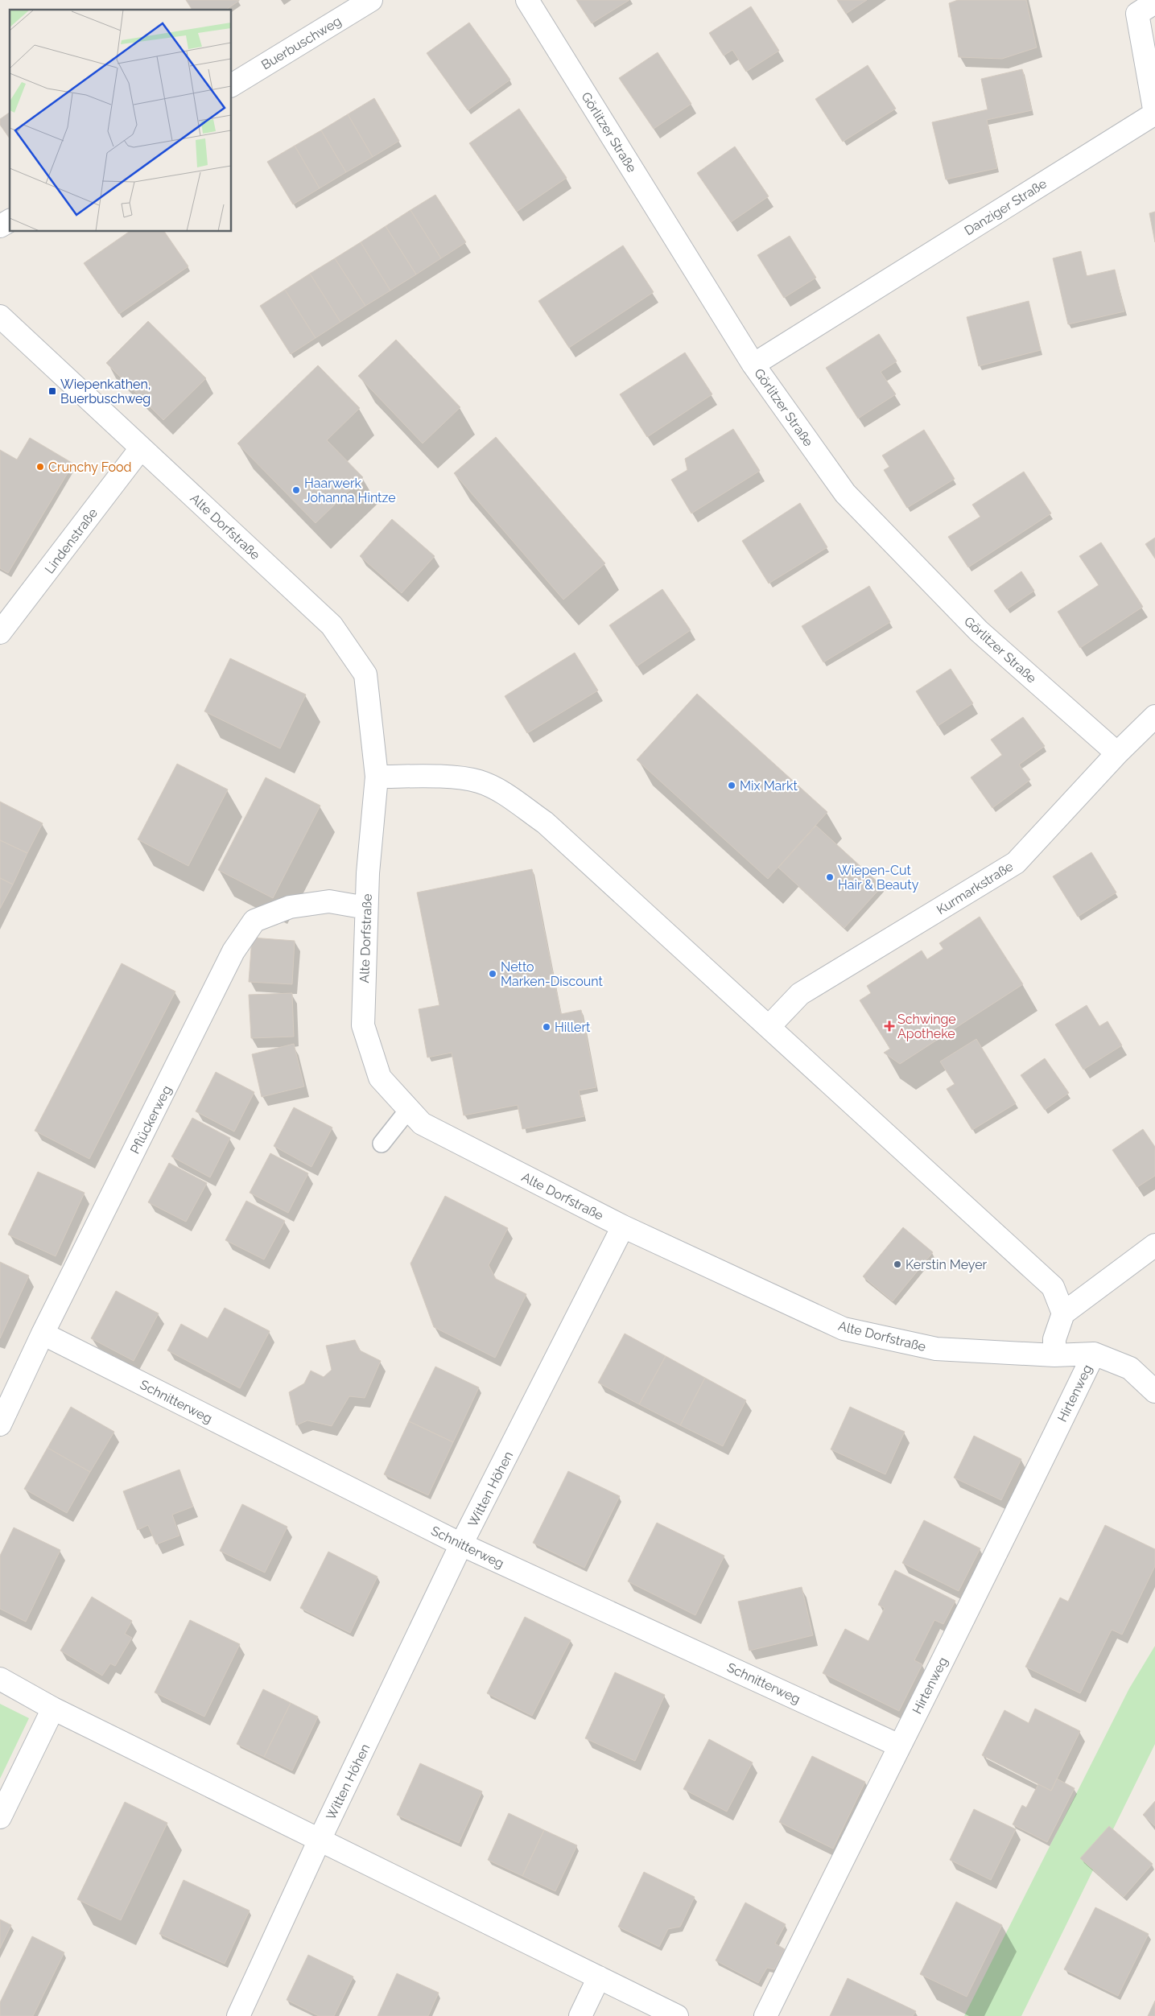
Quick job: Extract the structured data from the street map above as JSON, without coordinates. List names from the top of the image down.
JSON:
{
  "streets": {
    "street": [
      "Buerbuschweg",
      "Görlitzer Straße",
      "Danziger Straße",
      "Alte Dorfstraße",
      "Lindenstraße",
      "Kurmarkstraße",
      "Pflückerweg",
      "Hirtenweg",
      "Schnitterweg",
      "Witten Höhen"
    ]
  },
  "crossings": [
    ["Görlitzer Straße", "Danziger Straße"],
    ["Görlitzer Straße", "Kurmarkstraße"],
    ["Alte Dorfstraße", "Lindenstraße"],
    ["Alte Dorfstraße", "Pflückerweg"],
    ["Alte Dorfstraße", "Hirtenweg"],
    ["Alte Dorfstraße", "Witten Höhen"],
    ["Pflückerweg", "Schnitterweg"],
    ["Hirtenweg", "Schnitterweg"],
    ["Schnitterweg", "Witten Höhen"]
  ],
  "places": {
    "transit": ["Wiepenkathen, Buerbuschweg"],
    "other": [
      "Crunchy Food",
      "Haarwerk Johanna Hintze",
      "Mix Markt",
      "Wiepen-Cut Hair & Beauty",
      "Netto Marken-Discount",
      "Hillert",
      "Kerstin Meyer"
    ],
    "health": ["Schwinge Apotheke"]
  }
}
